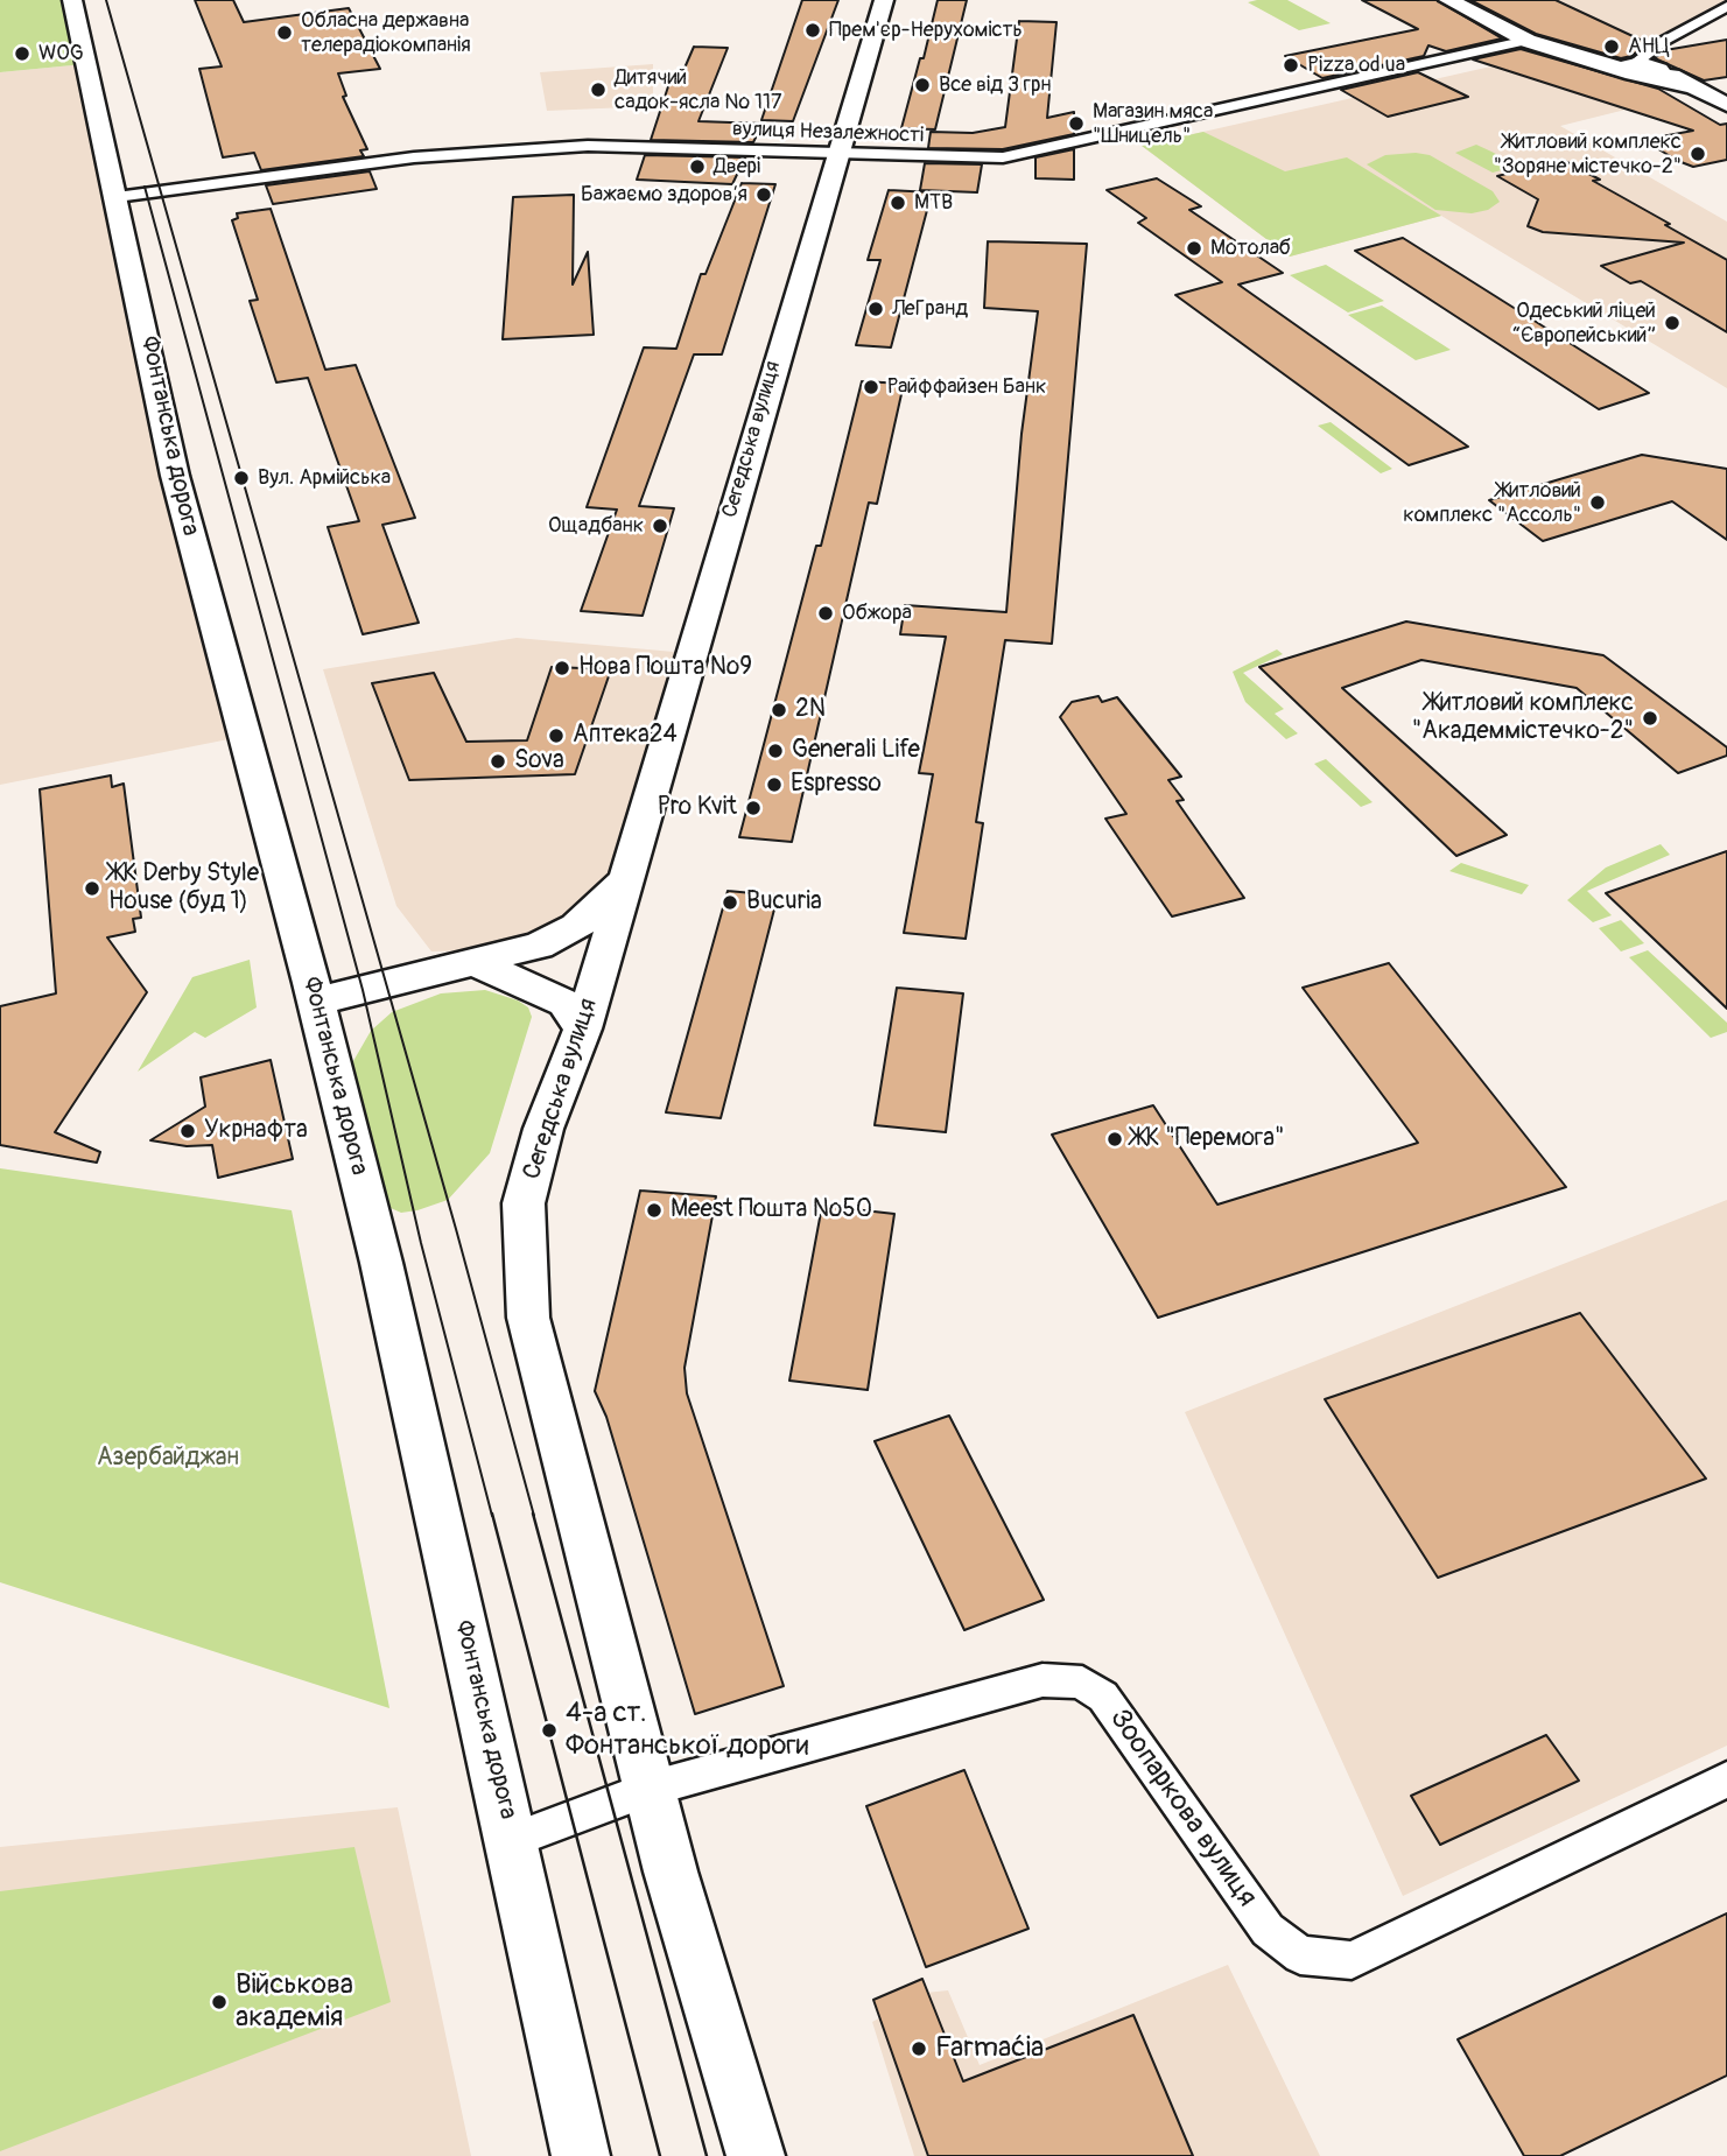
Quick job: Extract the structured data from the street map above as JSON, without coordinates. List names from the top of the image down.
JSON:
{
  "streets": {
    "main road": ["Фонтанська дорога", "Сегедська вулиця"],
    "street": ["вулиця Незалежності", "Зоопаркова вулиця"]
  },
  "crossings": [
    ["вулиця Незалежності", "Фонтанська дорога"],
    ["вулиця Незалежності", "Сегедська вулиця"],
    ["Фонтанська дорога", "Зоопаркова вулиця"],
    ["Сегедська вулиця", "Зоопаркова вулиця"]
  ],
  "parks": ["Азербайджан"],
  "places": [
    "Прем'єр-Нерухомість",
    "Обласна державна телерадіокомпанія",
    "АНЦ",
    "WOG",
    "Pizza od ua",
    "Все від 3 грн",
    "Дитячий садок-ясла № 117",
    "Магазин мяса \"Шницель\"",
    "Житловий комплекс \"Зоряне містечко-2\"",
    "Двері",
    "Бажаємо здоровʼя",
    "МТВ",
    "Мотолаб",
    "ЛеГранд",
    "Одеський ліцей “Європейський”",
    "Райффайзен Банк",
    "Вул. Армійська",
    "Житловий комплекс \"Ассоль\"",
    "Ощадбанк",
    "Обжора",
    "Нова Пошта №9",
    "2N",
    "Житловий комплекс \"Академмістечко-2\"",
    "Аптека24",
    "Generali Life",
    "Sova",
    "Espresso",
    "Pro Kvit",
    "ЖК Derby Style House (буд 1)",
    "Bucuria",
    "Укрнафта",
    "ЖК \"Перемога\"",
    "Meest Пошта №50",
    "4-а ст. Фонтанської дороги",
    "Військова академія",
    "Farmaćia"
  ]
}
